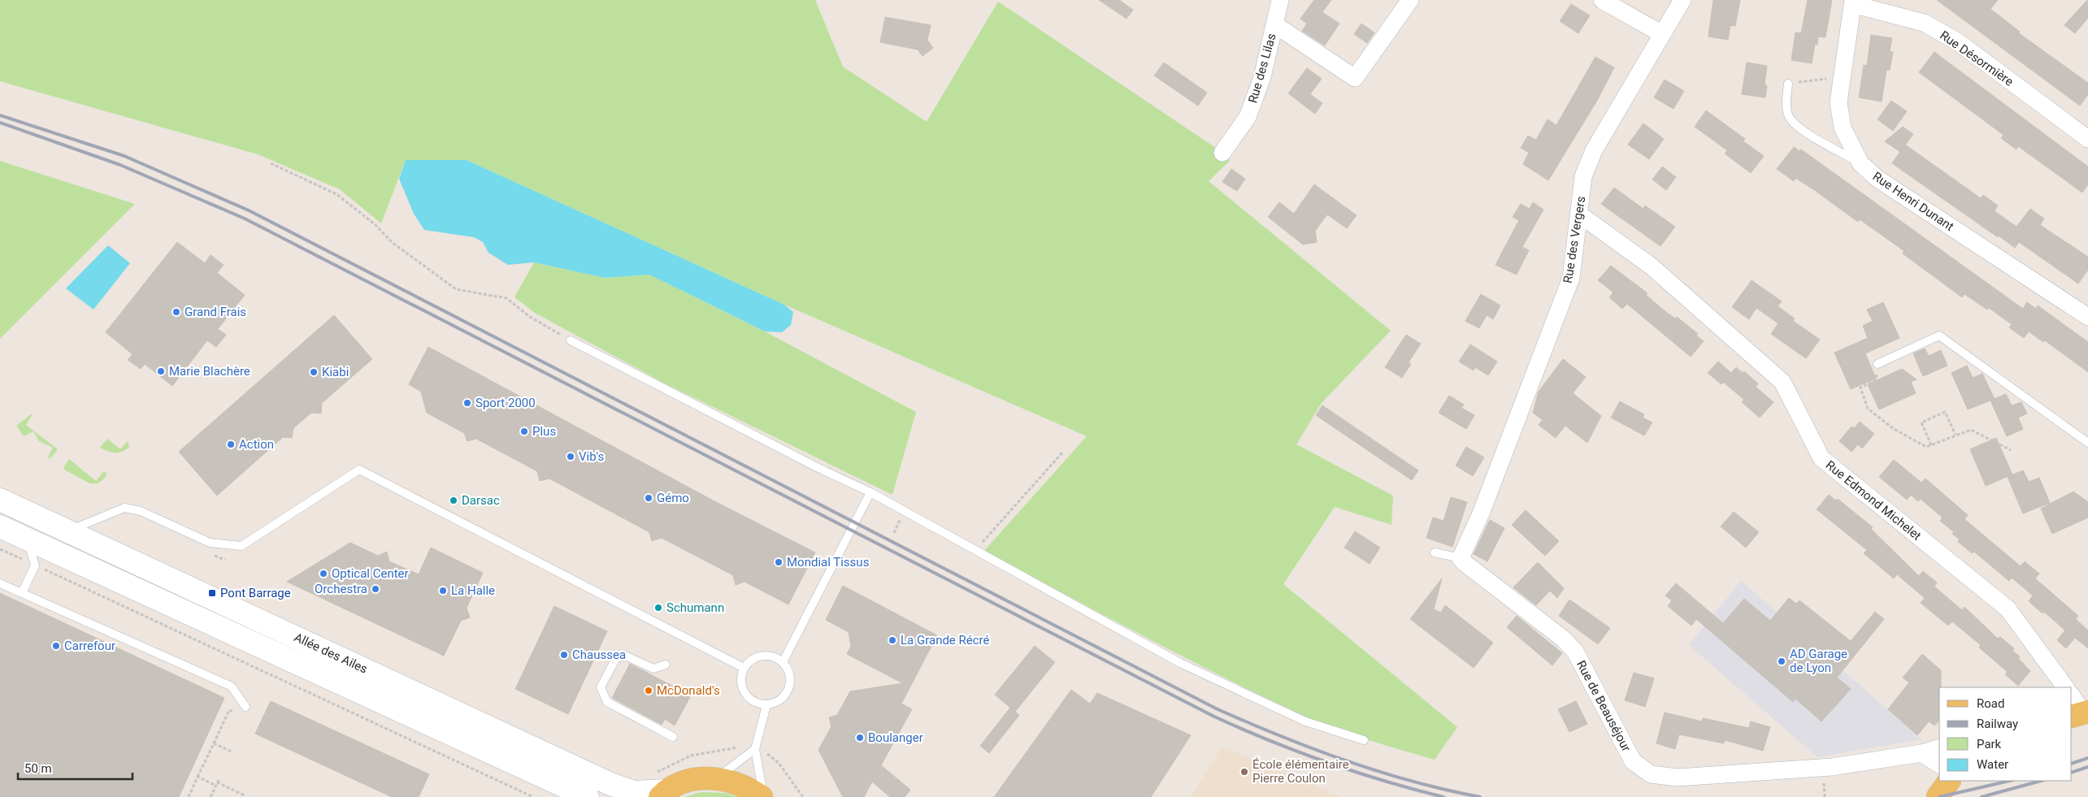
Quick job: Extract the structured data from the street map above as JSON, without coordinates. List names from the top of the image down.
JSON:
{
  "streets": {
    "main road": ["Allée des Ailes"],
    "street": [
      "Rue Désormière",
      "Rue des Lilas",
      "Rue Henri Dunant",
      "Rue des Vergers",
      "Rue Edmond Michelet",
      "Rue de Beauséjour"
    ]
  },
  "crossings": [
    ["Rue Désormière", "Rue Henri Dunant"],
    ["Rue des Vergers", "Rue Edmond Michelet"],
    ["Rue des Vergers", "Rue de Beauséjour"]
  ],
  "places": {
    "other": [
      "Grand Frais",
      "Marie Blachère",
      "Kiabi",
      "Sport 2000",
      "Plus",
      "Action",
      "Vib's",
      "Gémo",
      "Darsac",
      "Mondial Tissus",
      "Optical Center",
      "Orchestra",
      "La Halle",
      "Schumann",
      "La Grande Récré",
      "Carrefour",
      "Chaussea",
      "AD Garage de Lyon",
      "McDonald's",
      "Boulanger",
      "École élémentaire Pierre Coulon"
    ],
    "transit": ["Pont Barrage"]
  },
  "legend": [
    "Road",
    "Railway",
    "Park",
    "Water"
  ],
  "scale_bar": "50 m"
}
